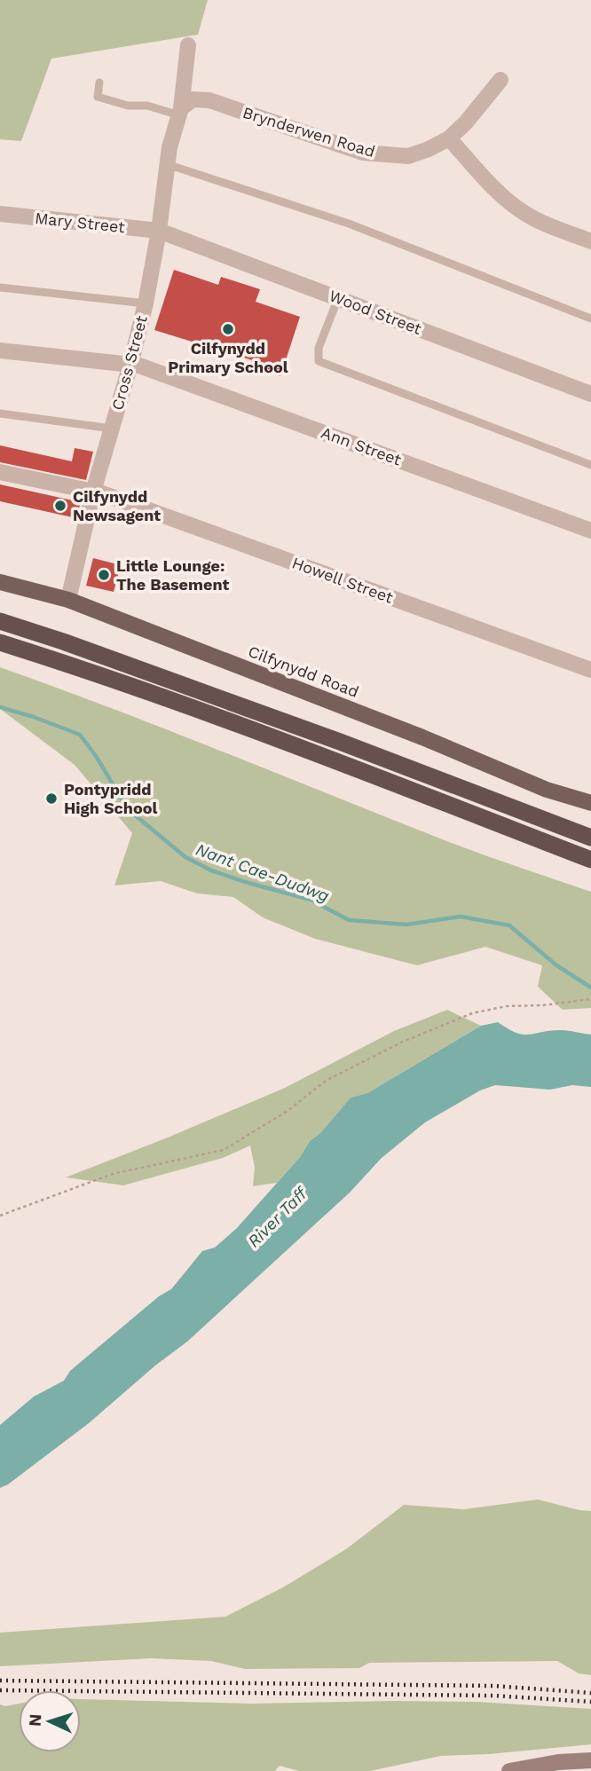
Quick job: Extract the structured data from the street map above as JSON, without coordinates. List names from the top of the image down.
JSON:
{
  "streets": {
    "main road": ["Cilfynydd Road"],
    "street": [
      "Brynderwen Road",
      "Mary Street",
      "Wood Street",
      "Cross Street",
      "Ann Street",
      "Howell Street"
    ]
  },
  "crossings": [
    ["Brynderwen Road", "Cross Street"],
    ["Mary Street", "Wood Street"],
    ["Mary Street", "Cross Street"],
    ["Wood Street", "Cross Street"],
    ["Cross Street", "Ann Street"],
    ["Cross Street", "Howell Street"],
    ["Cross Street", "Cilfynydd Road"]
  ],
  "water": ["Nant Cae-Dudwg", "River Taff"],
  "places": [
    "Cilfynydd Primary School",
    "Cilfynydd Newsagent",
    "Little Lounge: The Basement",
    "Pontypridd High School"
  ],
  "north": "left"
}
